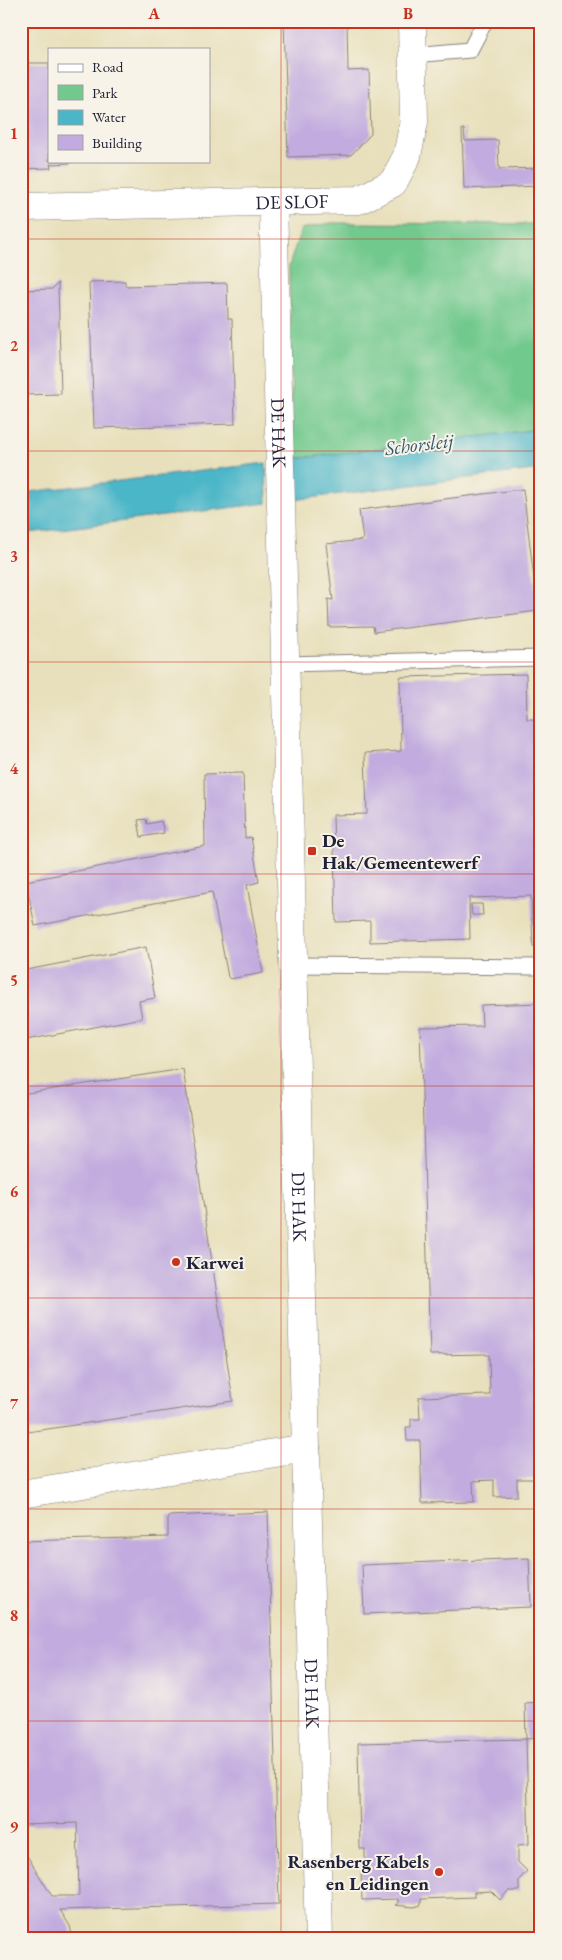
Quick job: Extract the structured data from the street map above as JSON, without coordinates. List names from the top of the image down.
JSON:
{
  "streets": {
    "street": ["DE SLOF", "DE HAK"]
  },
  "crossings": [
    ["DE SLOF", "DE HAK"]
  ],
  "water": ["Schorsleij"],
  "places": {
    "transit": ["De Hak/Gemeentewerf"],
    "other": ["Karwei", "Rasenberg Kabels en Leidingen"]
  },
  "legend": [
    "Road",
    "Park",
    "Water",
    "Building"
  ],
  "grid": {
    "columns": ["A", "B"],
    "rows": [
      "1",
      "2",
      "3",
      "4",
      "5",
      "6",
      "7",
      "8",
      "9"
    ]
  }
}
